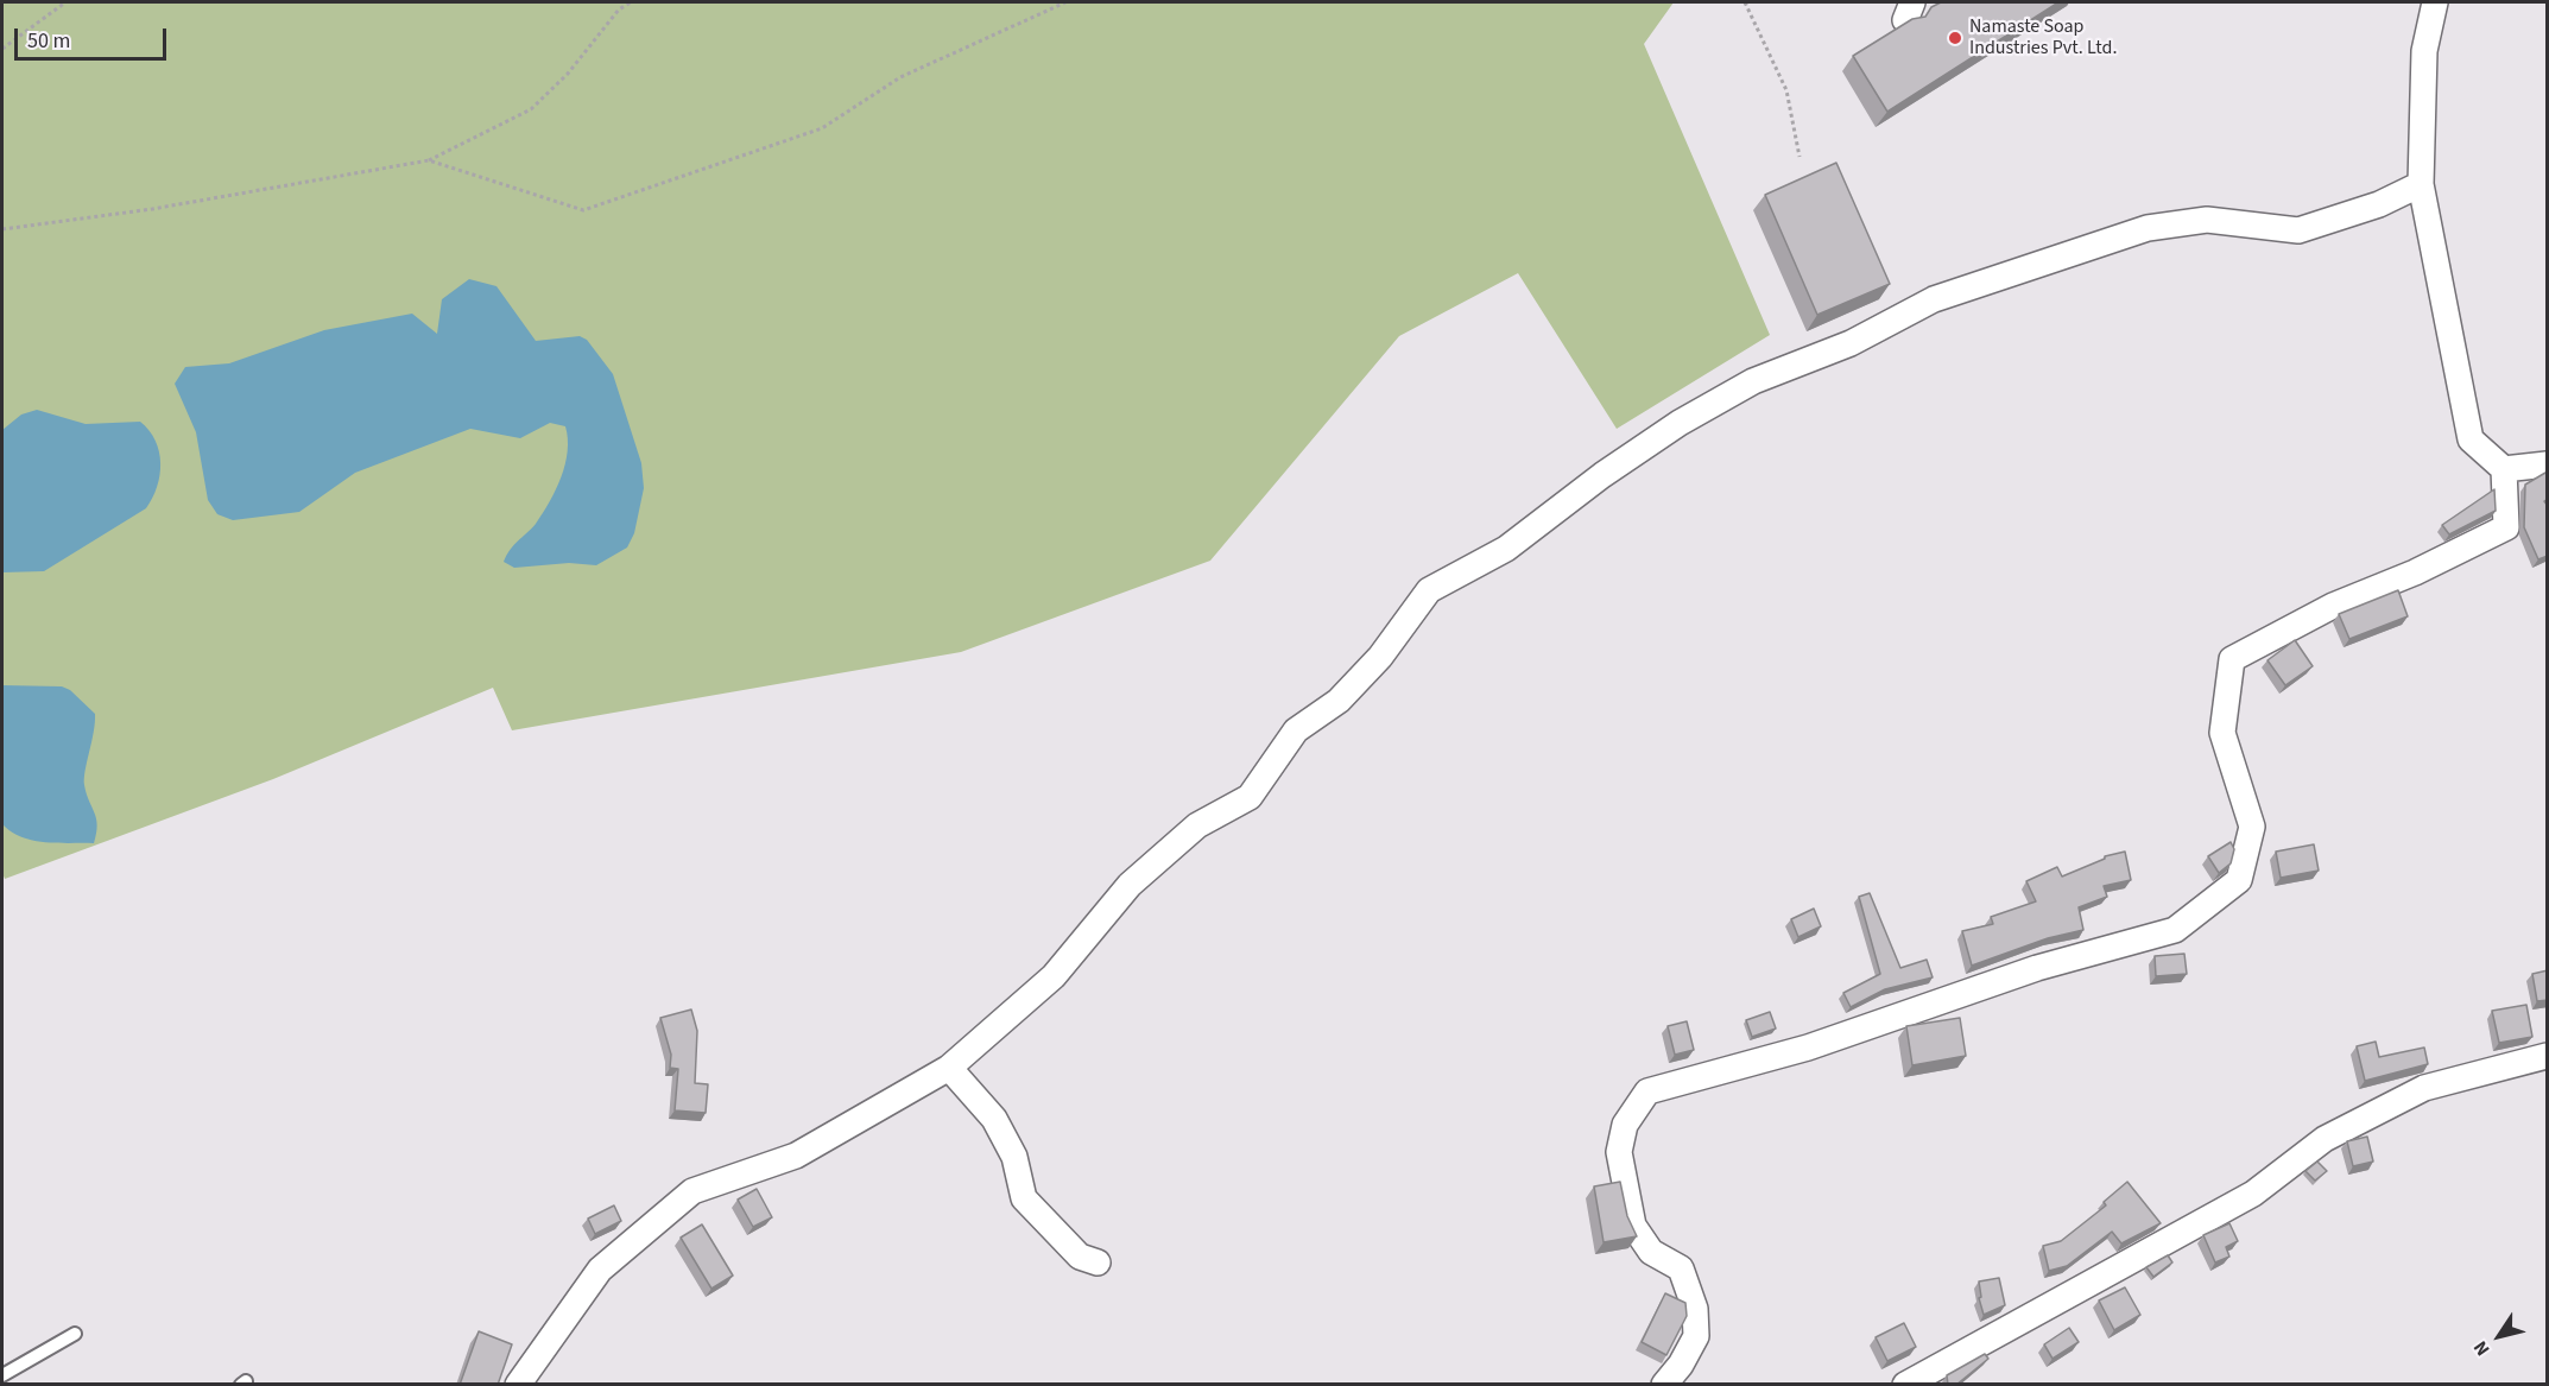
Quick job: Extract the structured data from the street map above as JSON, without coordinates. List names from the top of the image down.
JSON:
{
  "places": ["Namaste Soap Industries Pvt. Ltd."],
  "scale_bar": "50 m",
  "north": "bottom left"
}
